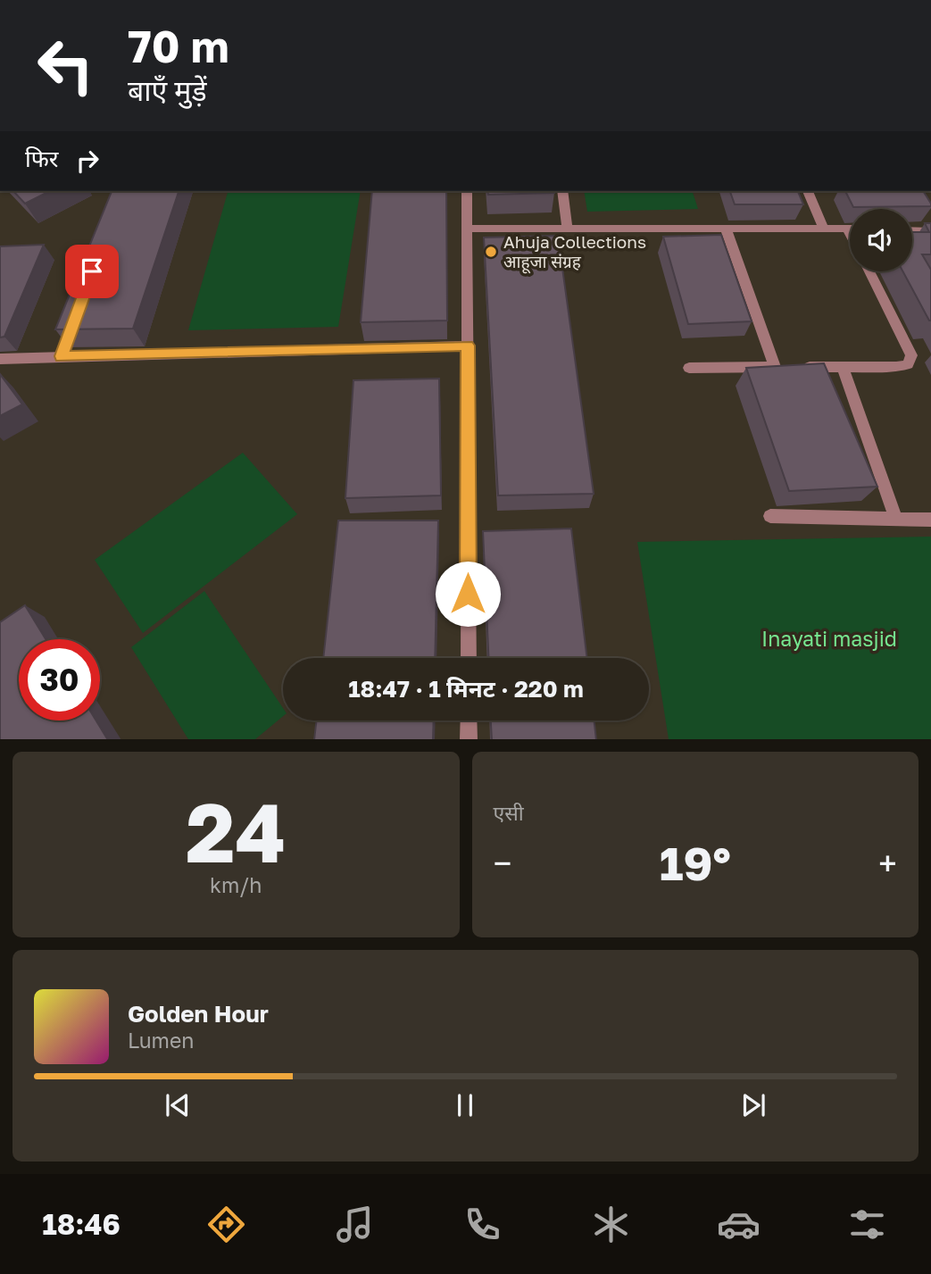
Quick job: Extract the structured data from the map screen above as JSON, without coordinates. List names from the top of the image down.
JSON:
{
  "parks": ["Inayati masjid"],
  "places": ["Ahuja Collections आहूजा संग्रह"],
  "page": {
    "turn": ["70 m", "बाएँ मुड़ें"],
    "then": "फिर",
    "limit": "30",
    "trip": "18:47 · 1 मिनट · 220 m",
    "tile": [
      ["24", "km/h"],
      "एसी"
    ],
    "heat": ["−", "19°", "+"],
    "song": ["Golden Hour", "Lumen"],
    "tabs": "18:46"
  }
}
